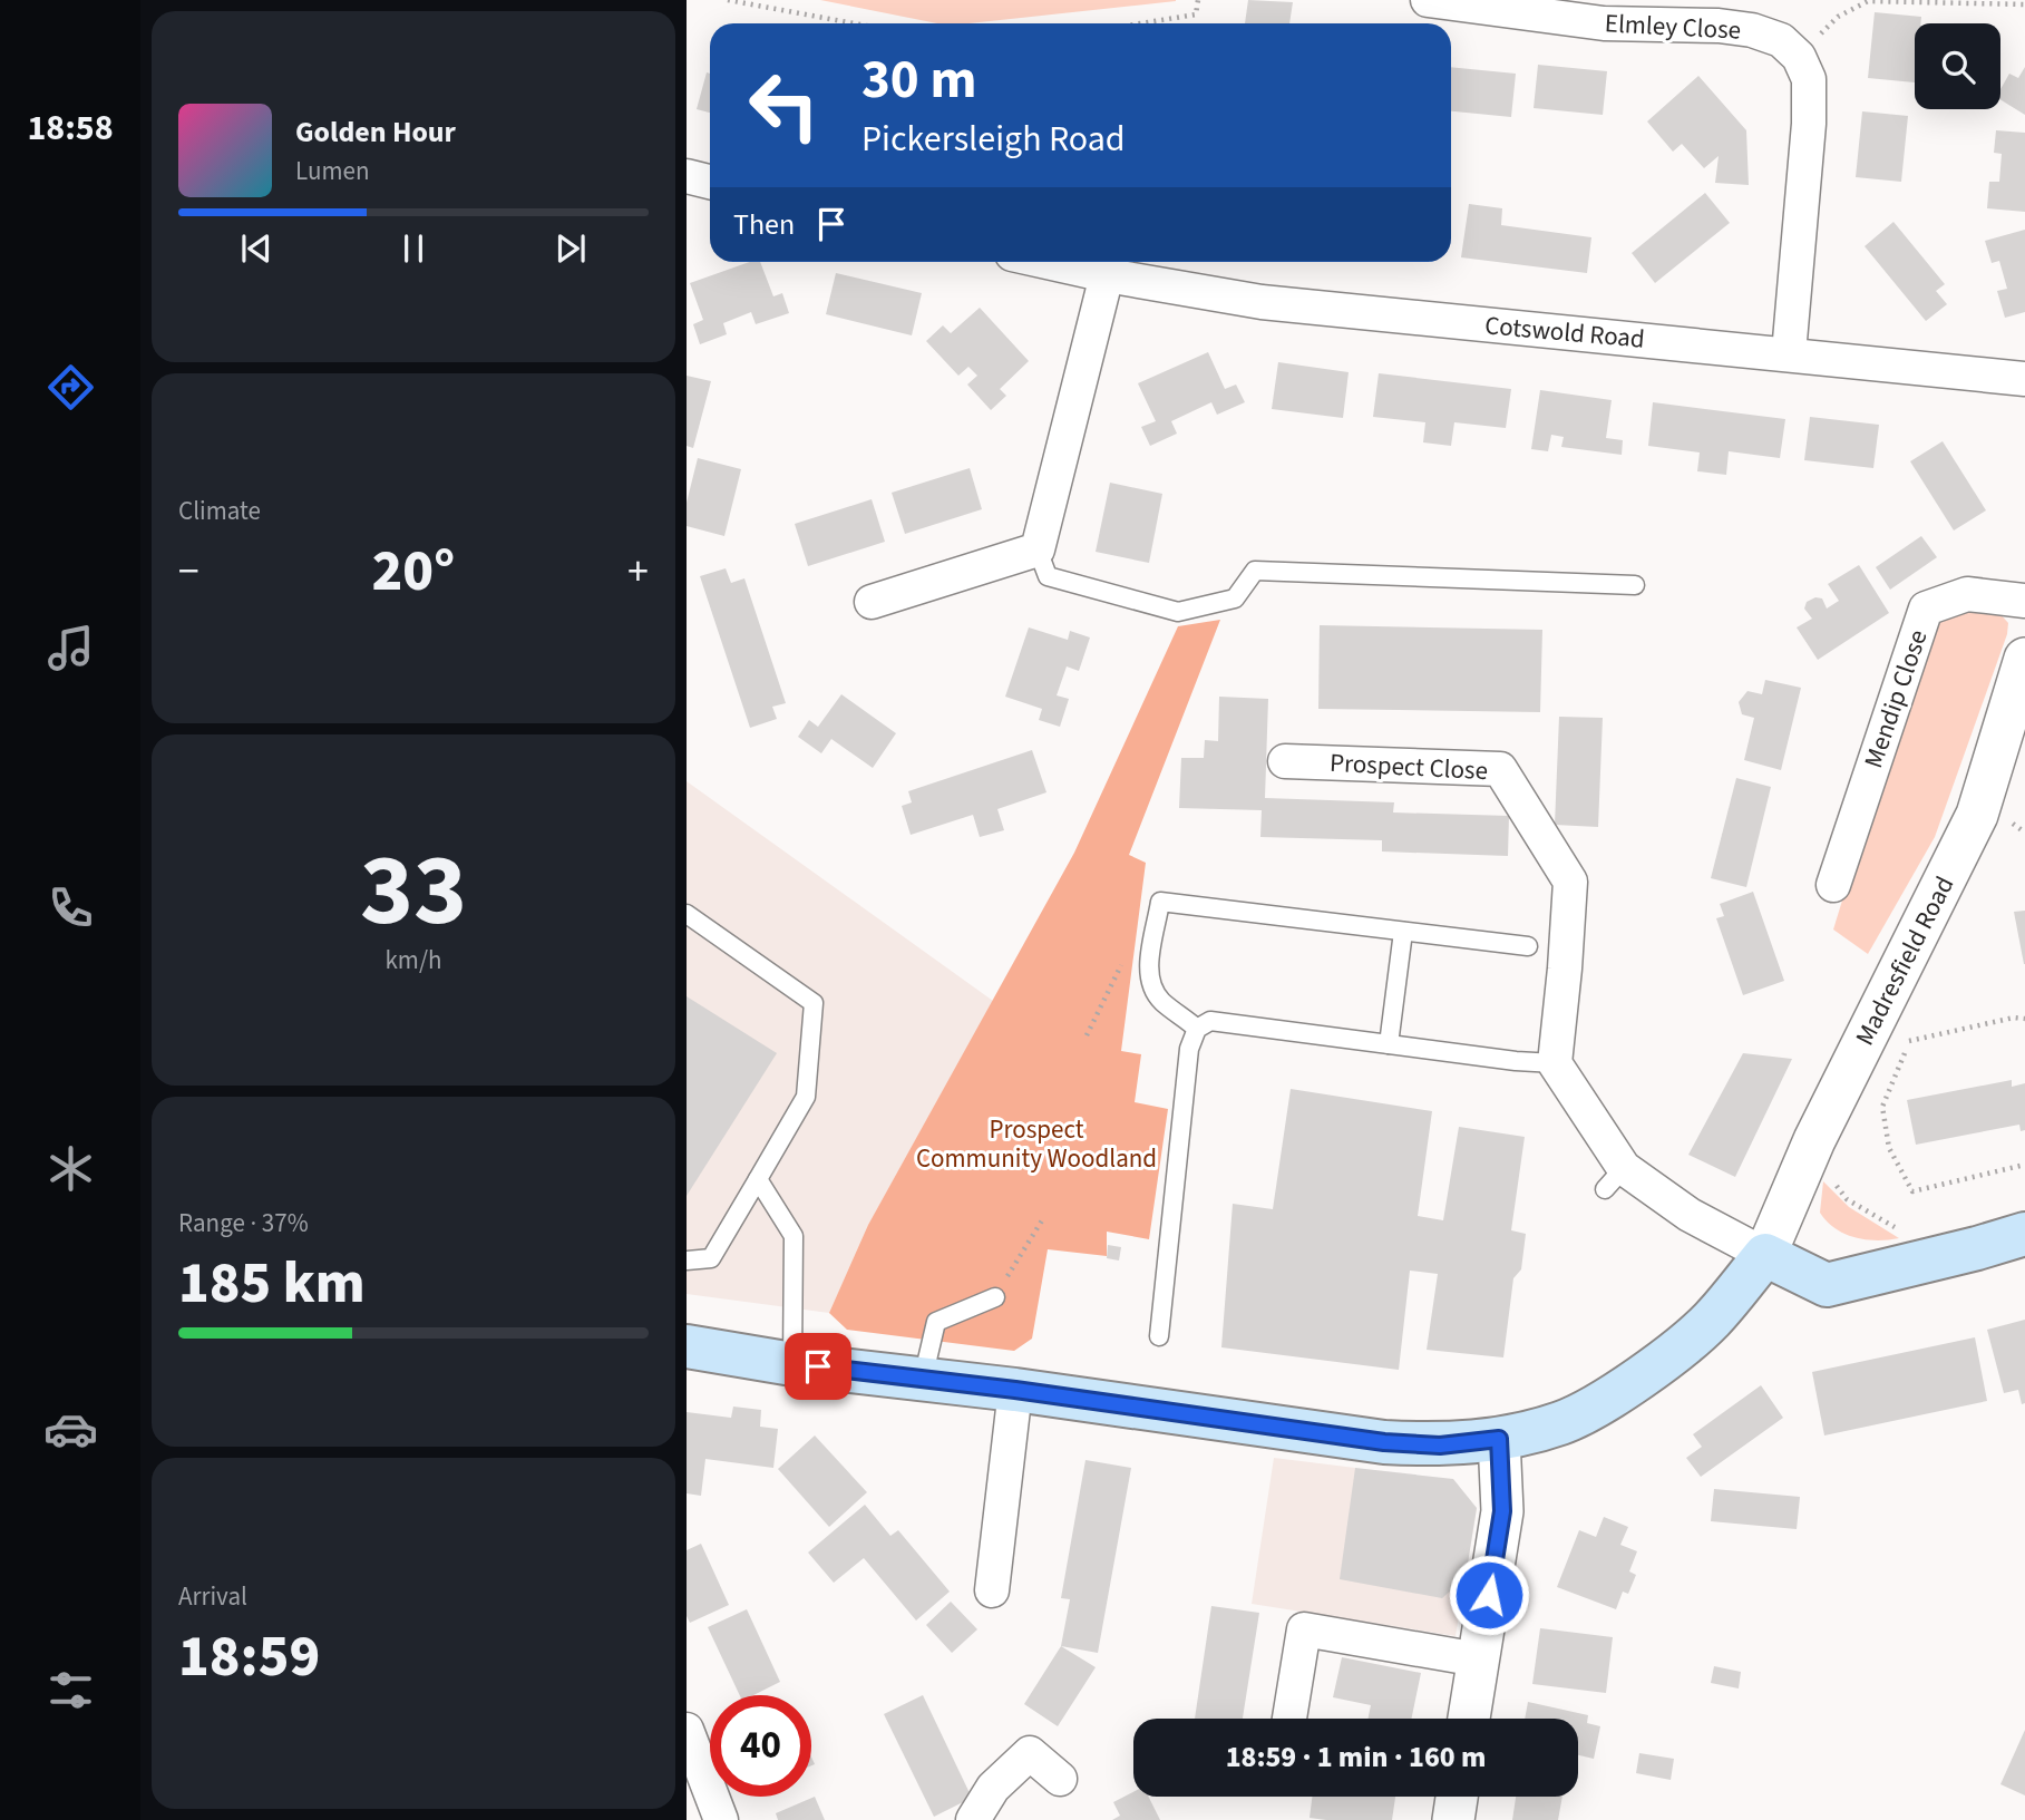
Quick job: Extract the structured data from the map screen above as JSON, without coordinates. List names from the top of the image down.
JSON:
{
  "streets": {
    "street": [
      "Elmley Close",
      "Cotswold Road",
      "Mendip Close",
      "Prospect Close",
      "Madresfield Road"
    ]
  },
  "parks": ["Prospect Community Woodland"],
  "page": {
    "tabs": "18:58",
    "turn": ["30 m", "Pickersleigh Road"],
    "song": ["Golden Hour", "Lumen"],
    "then": "Then",
    "tile": [
      "Climate",
      ["33", "km/h"],
      ["Range · 37%", "185 km"],
      ["Arrival", "18:59"]
    ],
    "heat": ["−", "20°", "+"],
    "limit": "40",
    "trip": "18:59 · 1 min · 160 m"
  }
}
